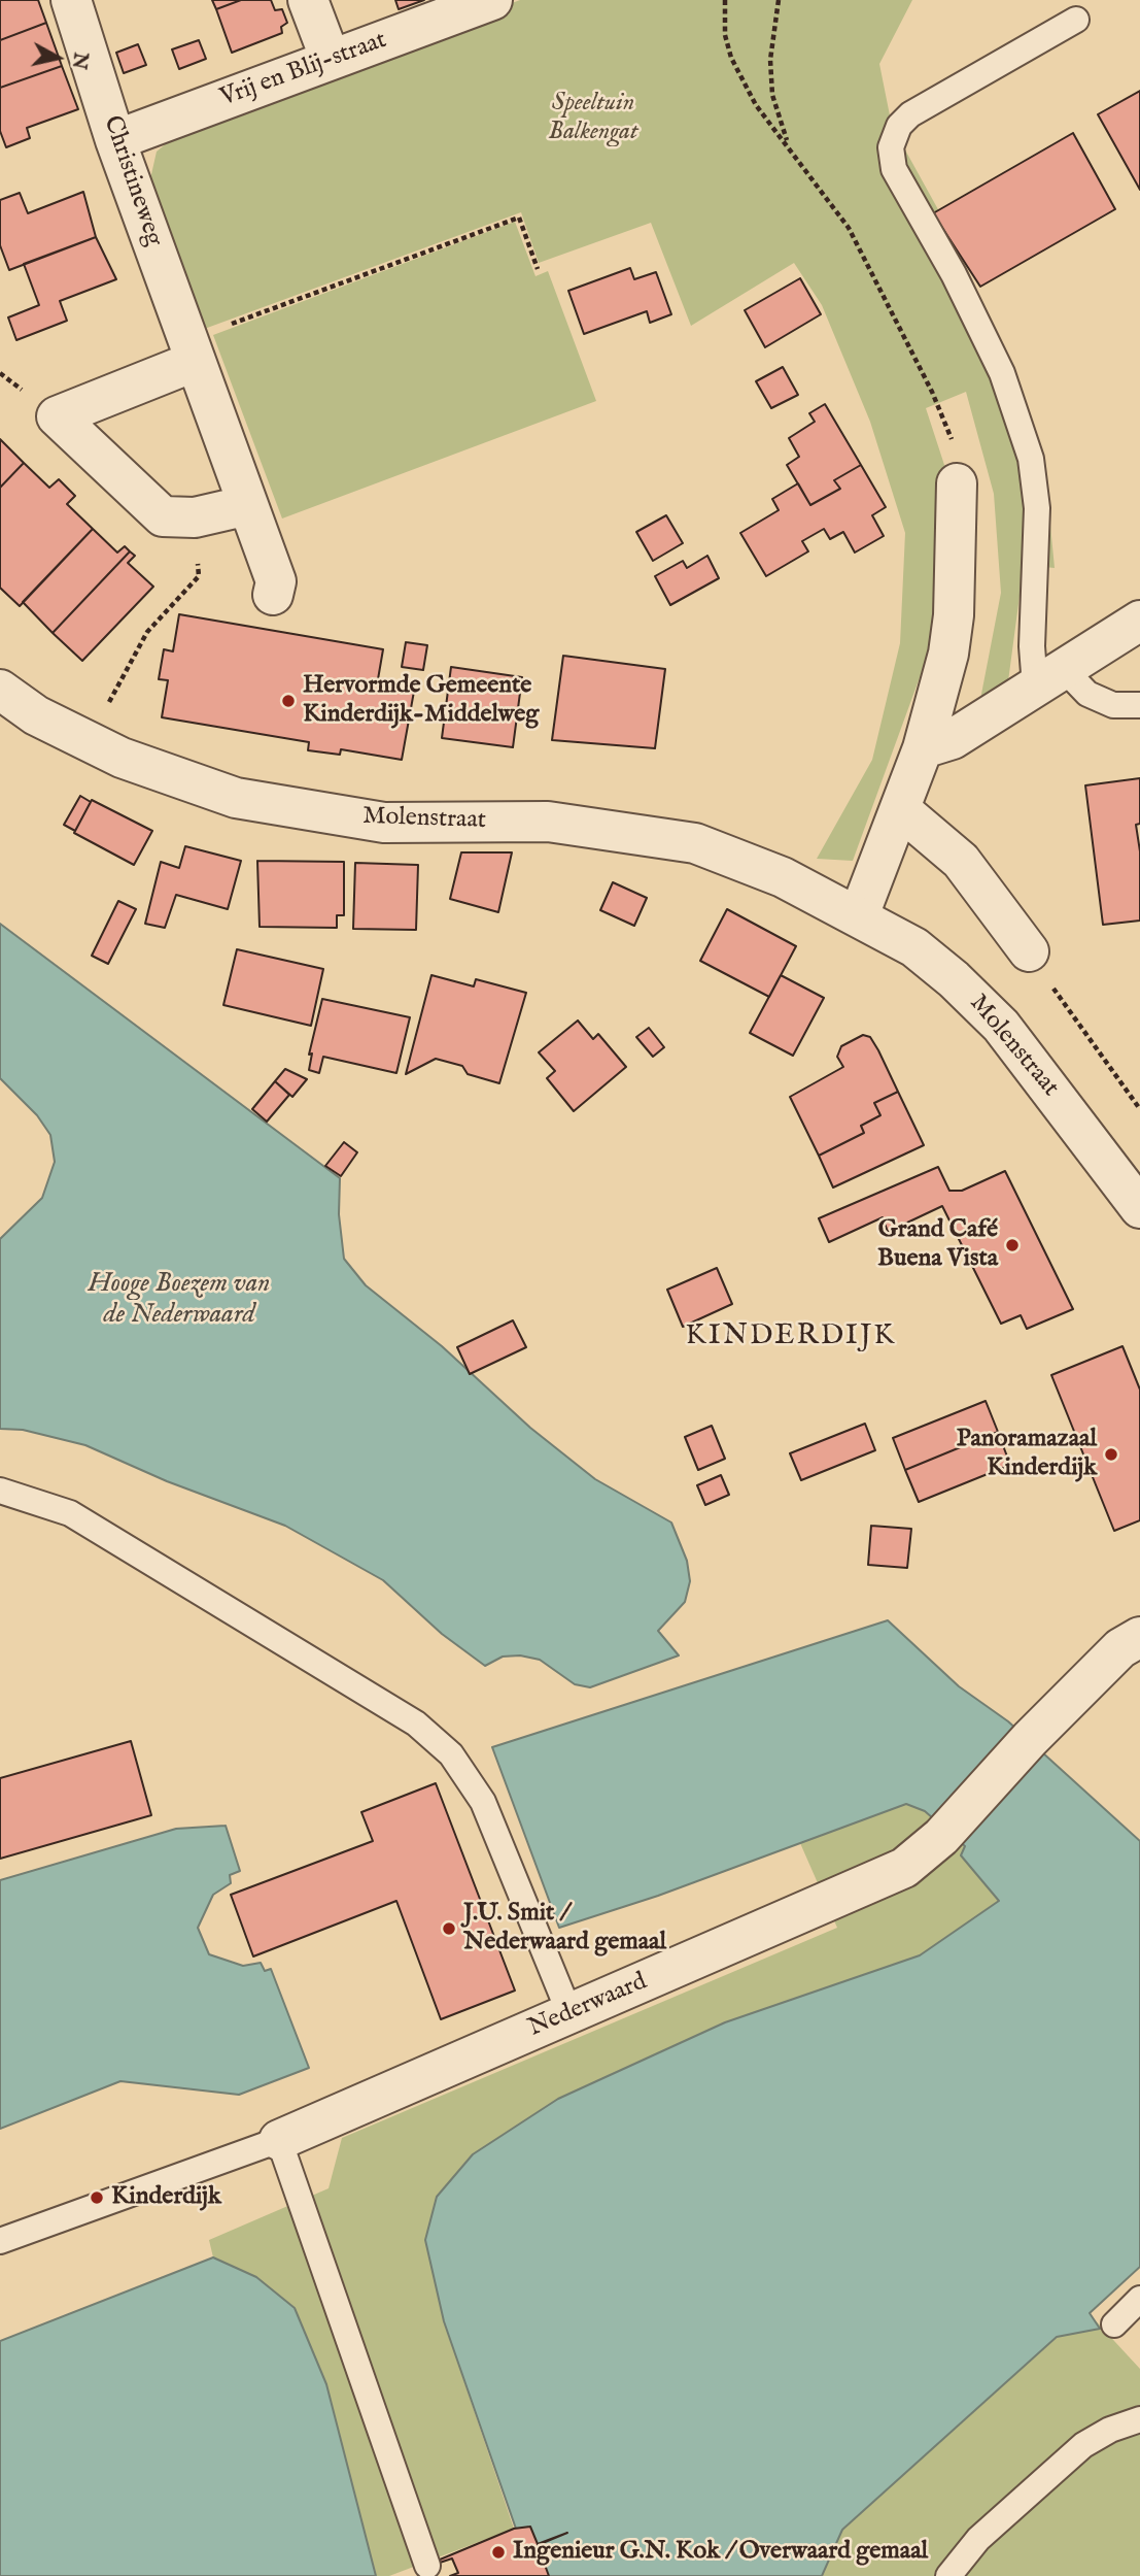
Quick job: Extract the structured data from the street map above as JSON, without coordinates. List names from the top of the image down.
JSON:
{
  "streets": {
    "street": [
      "Vrij en Blij-straat",
      "Christineweg",
      "Molenstraat",
      "Nederwaard"
    ]
  },
  "crossings": [
    ["Vrij en Blij-straat", "Christineweg"]
  ],
  "districts": ["KINDERDIJK"],
  "water": ["Hooge Boezem van de Nederwaard"],
  "parks": ["Speeltuin Balkengat"],
  "places": [
    "Hervormde Gemeente Kinderdijk-Middelweg",
    "Grand Café Buena Vista",
    "Panoramazaal Kinderdijk",
    "J.U. Smit / Nederwaard gemaal",
    "Kinderdijk",
    "Ingenieur G.N. Kok / Overwaard gemaal"
  ],
  "north": "right"
}
